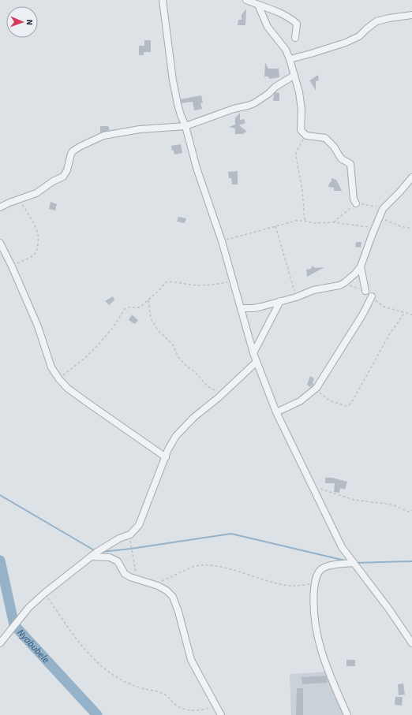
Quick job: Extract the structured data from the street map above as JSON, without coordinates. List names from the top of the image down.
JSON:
{
  "water": ["Nyabubele"],
  "north": "right"
}
